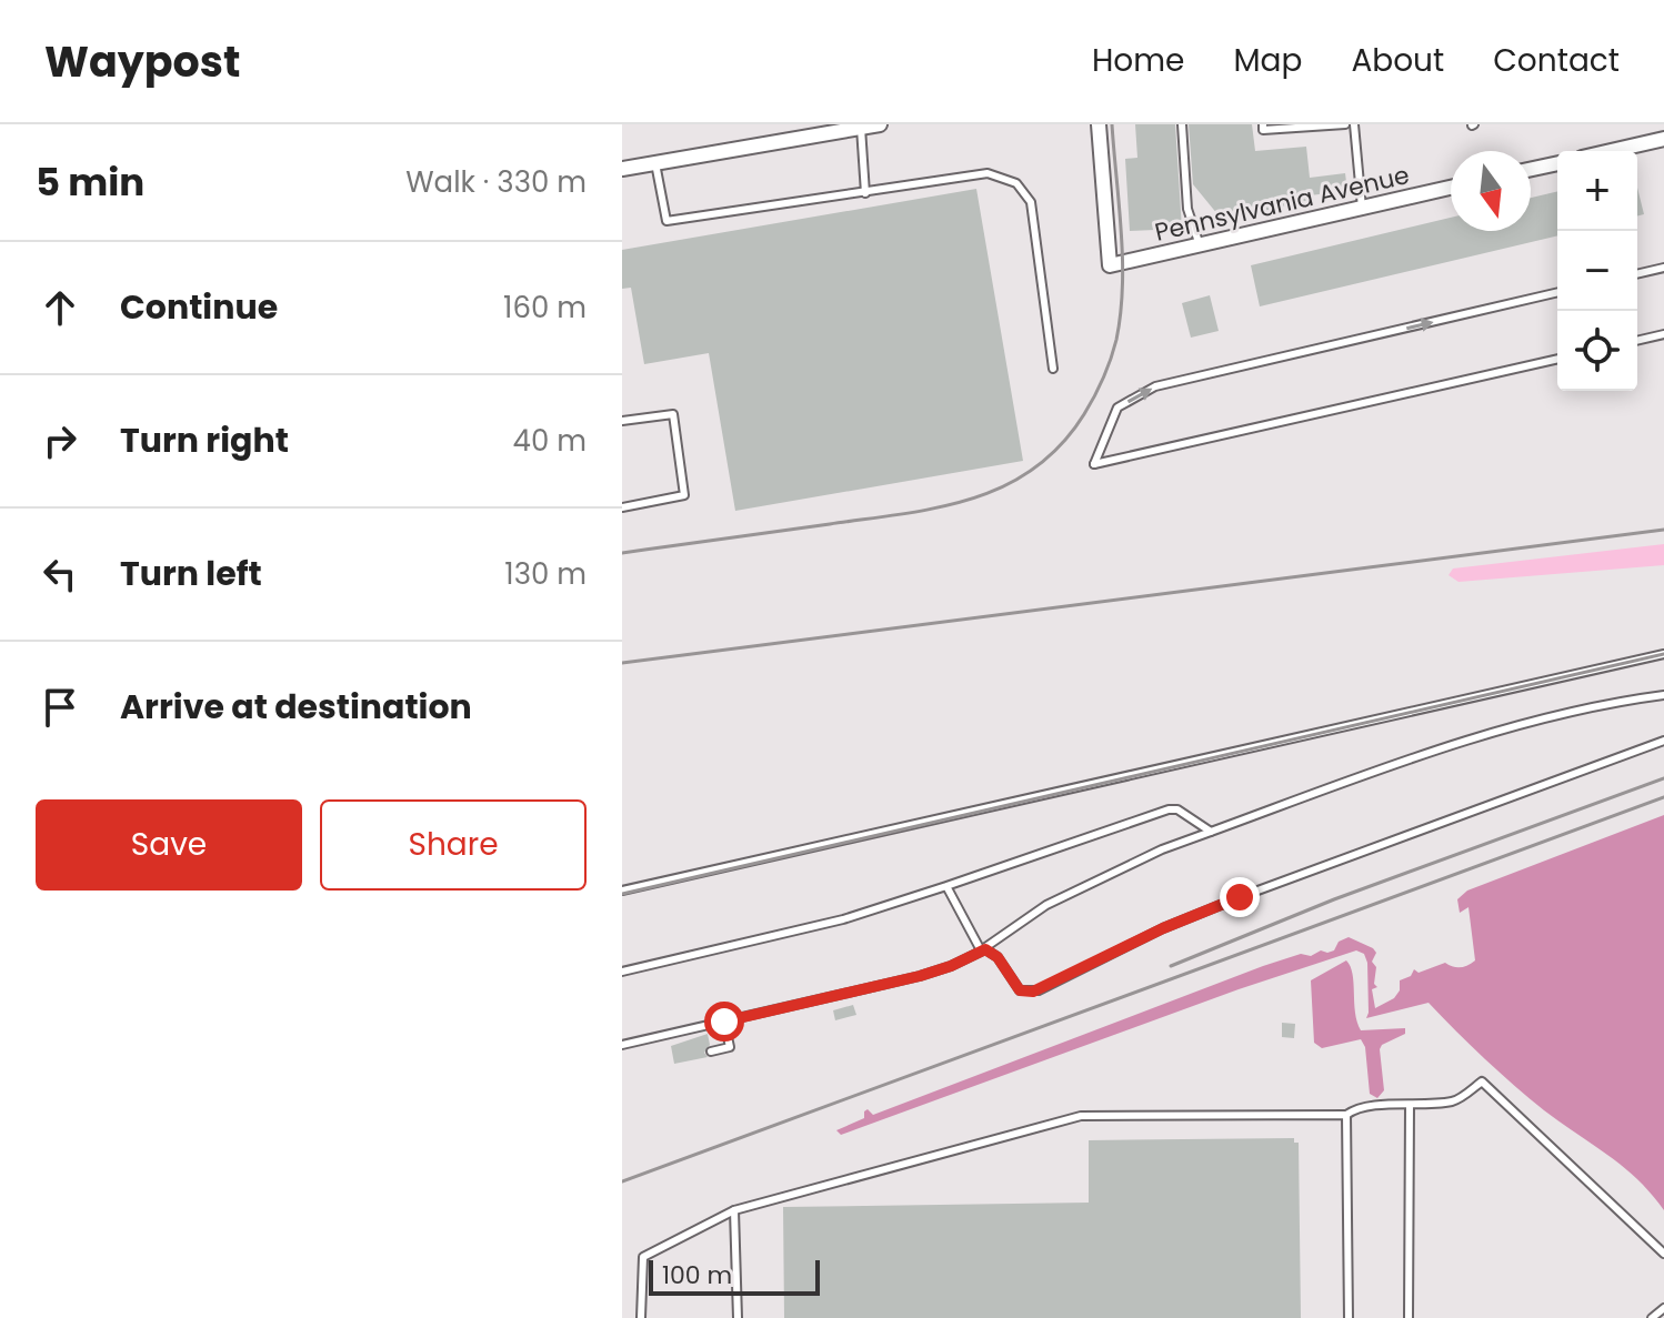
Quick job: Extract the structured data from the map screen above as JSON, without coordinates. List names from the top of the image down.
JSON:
{
  "streets": {
    "street": ["Pennsylvania Avenue"]
  },
  "scale_bar": "100 m",
  "north": "bottom",
  "page": {
    "header": "Waypost",
    "nav": [
      "Home",
      "Map",
      "About",
      "Contact"
    ],
    "heading": ["5 min", "Walk · 330 m"],
    "map_buttons": ["+", "−"],
    "list": [
      ["Continue", "160 m"],
      ["Turn right", "40 m"],
      ["Turn left", "130 m"],
      "Arrive at destination"
    ],
    "buttons": ["Save", "Share"],
    "scale": "100 m"
  }
}
